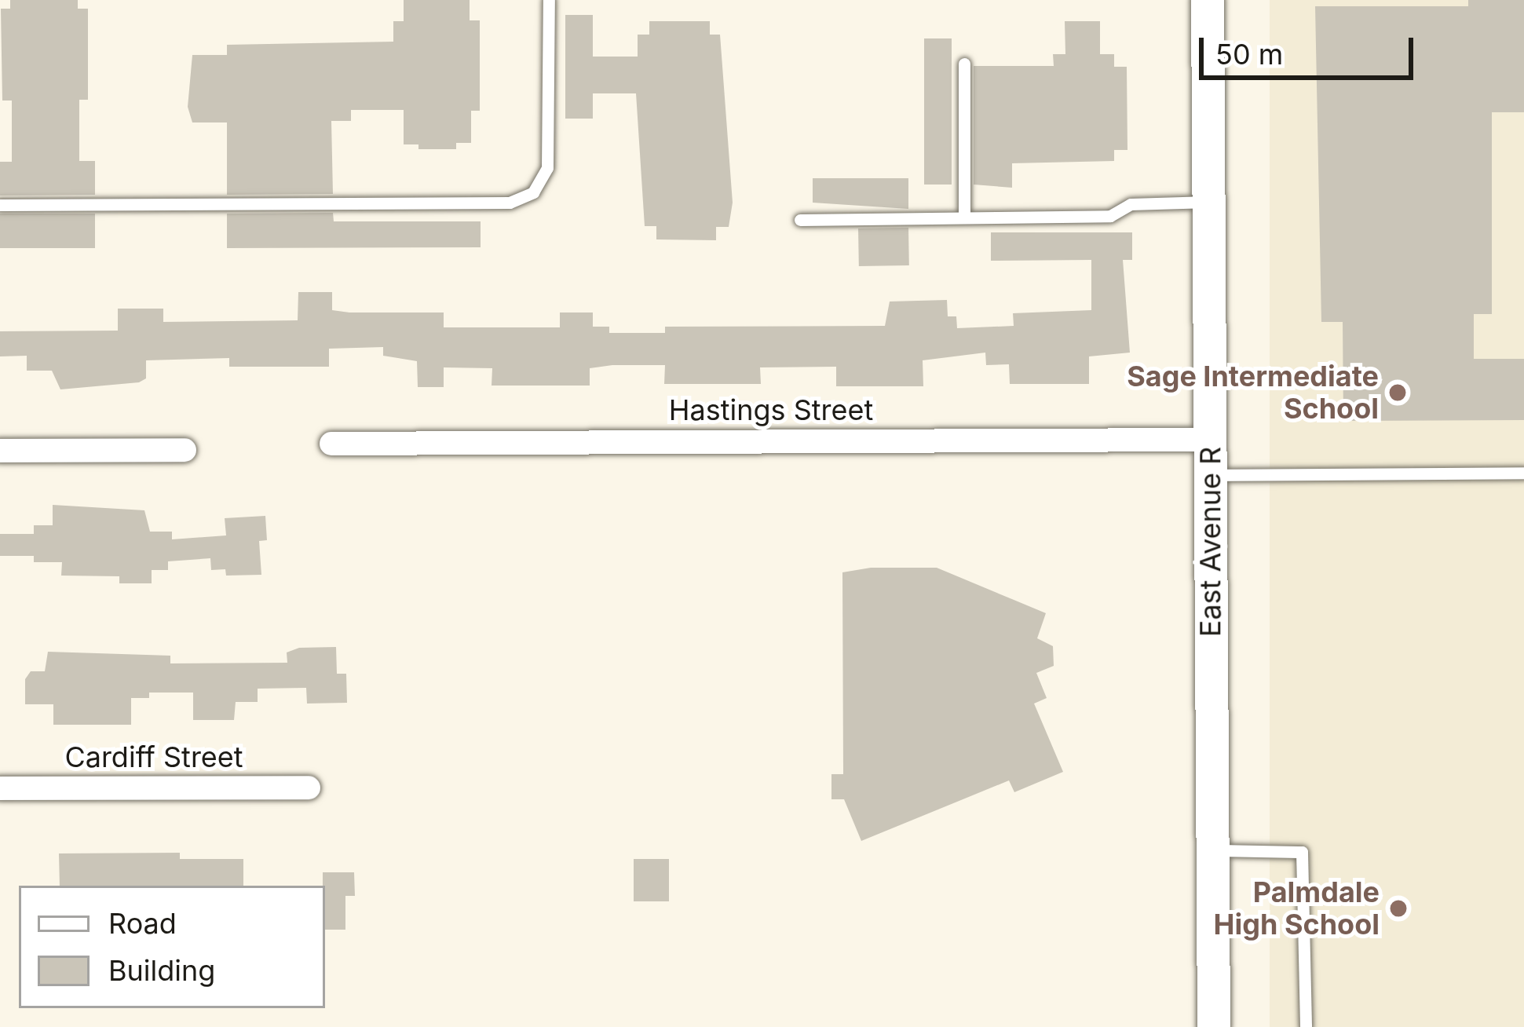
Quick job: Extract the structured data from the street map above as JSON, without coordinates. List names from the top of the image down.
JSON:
{
  "streets": {
    "main road": ["East Avenue R"],
    "street": ["Hastings Street", "Cardiff Street"]
  },
  "crossings": [
    ["Hastings Street", "East Avenue R"]
  ],
  "places": ["Sage Intermediate School", "Palmdale High School"],
  "legend": ["Road", "Building"],
  "scale_bar": "50 m"
}
